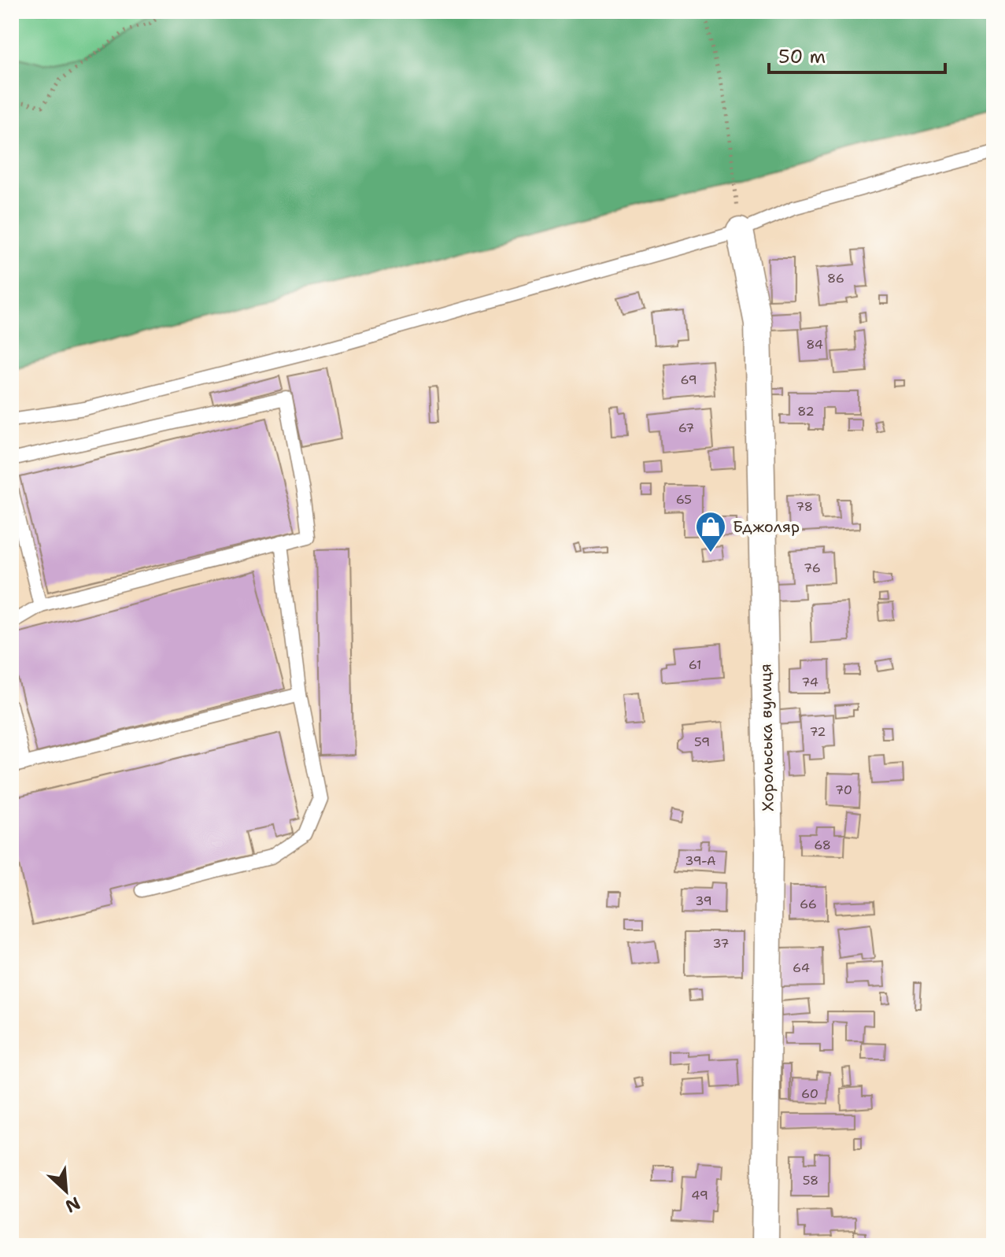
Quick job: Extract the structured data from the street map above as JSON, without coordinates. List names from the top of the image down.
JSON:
{
  "streets": {
    "street": ["Хорольська вулиця"]
  },
  "places": {
    "shop": ["Бджоляр"]
  },
  "house_numbers": [
    "86",
    "84",
    "69",
    "82",
    "67",
    "65",
    "78",
    "76",
    "61",
    "74",
    "72",
    "59",
    "70",
    "68",
    "39-А",
    "39",
    "66",
    "37",
    "64",
    "60",
    "58",
    "49"
  ],
  "scale_bar": "50 m",
  "north": "bottom right"
}
